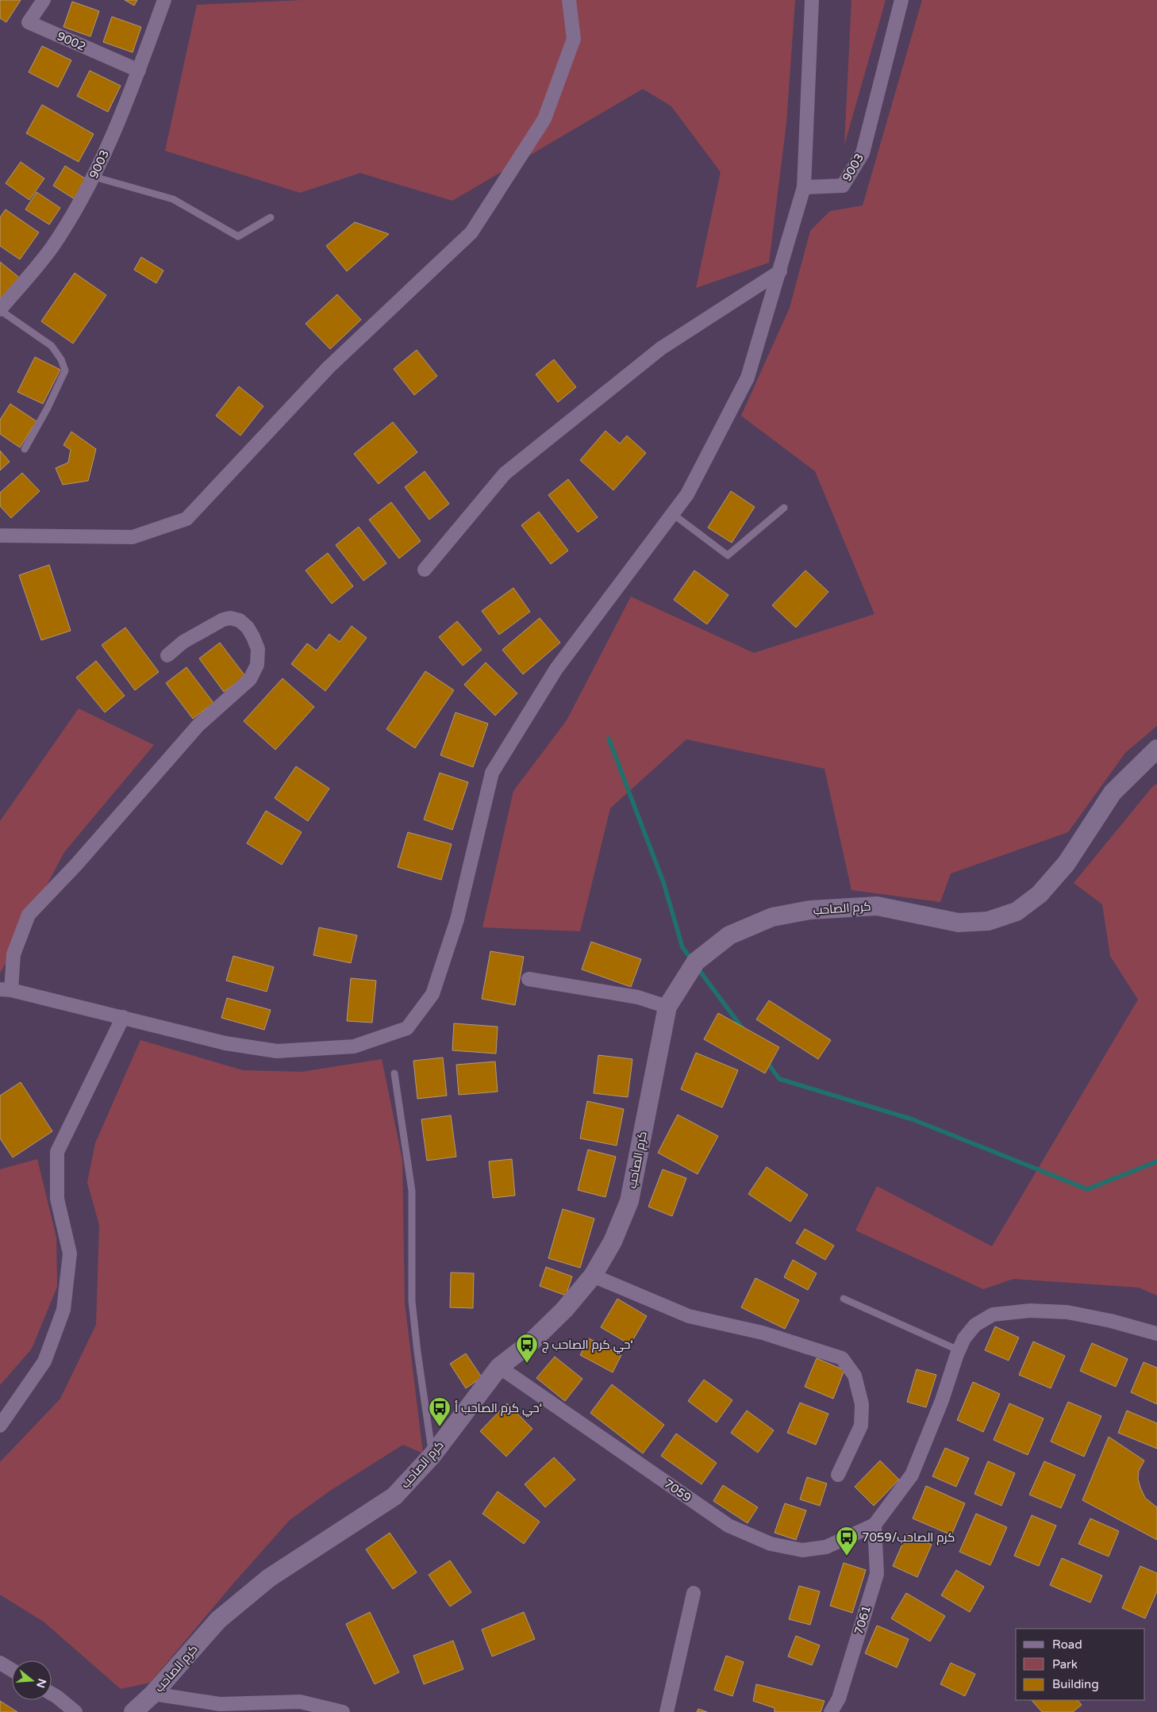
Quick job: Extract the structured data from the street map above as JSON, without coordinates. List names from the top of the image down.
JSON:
{
  "streets": {
    "street": [
      "9002",
      "9003",
      "كرم الصاحب",
      "7059",
      "7061"
    ]
  },
  "crossings": [
    ["9002", "9003"],
    ["كرم الصاحب", "7059"],
    ["7059", "7061"]
  ],
  "places": {
    "bus stop": ["حي كرم الصاحب ج‘", "حي كرم الصاحب أ‘", "كرم الصاحب/7059"]
  },
  "legend": ["Road", "Park", "Building"],
  "north": "right"
}
